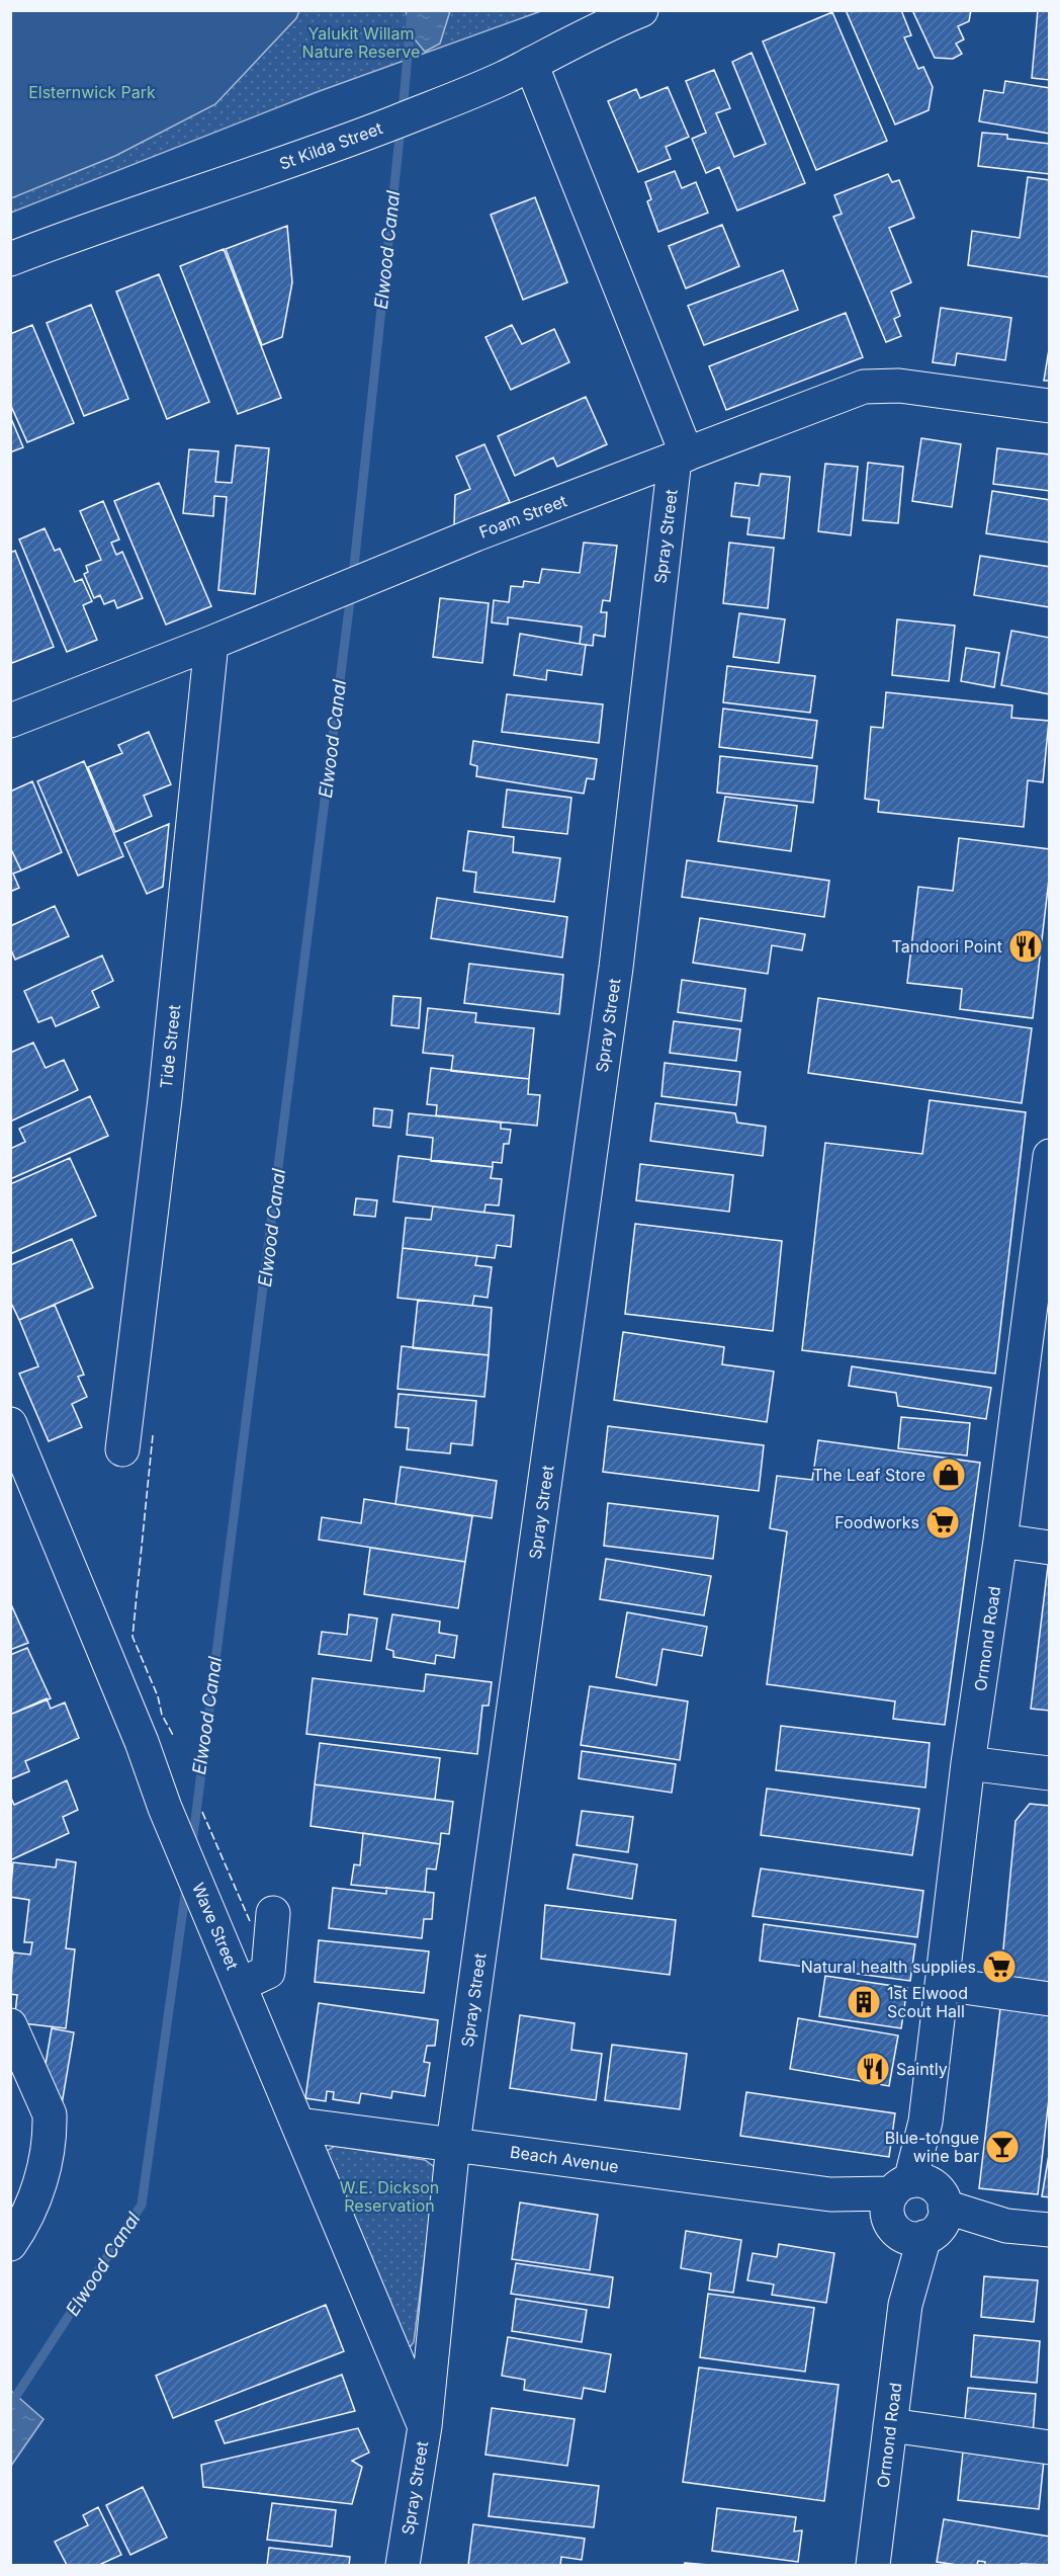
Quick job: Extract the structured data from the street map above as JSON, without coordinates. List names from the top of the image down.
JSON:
{
  "streets": {
    "street": [
      "St Kilda Street",
      "Foam Street",
      "Spray Street",
      "Tide Street",
      "Ormond Road",
      "Wave Street",
      "Beach Avenue"
    ]
  },
  "crossings": [
    ["St Kilda Street", "Spray Street"],
    ["Foam Street", "Spray Street"],
    ["Foam Street", "Tide Street"],
    ["Spray Street", "Wave Street"],
    ["Spray Street", "Beach Avenue"],
    ["Ormond Road", "Beach Avenue"],
    ["Wave Street", "Beach Avenue"]
  ],
  "water": ["Elwood Canal"],
  "parks": ["Yalukit Willam Nature Reserve", "Elsternwick Park", "W.E. Dickson Reservation"],
  "places": {
    "restaurant": ["Tandoori Point", "Saintly"],
    "shop": ["The Leaf Store"],
    "supermarket": ["Foodworks", "Natural health supplies"],
    "building": ["1st Elwood Scout Hall"],
    "bar": ["Blue-tongue wine bar"]
  }
}
